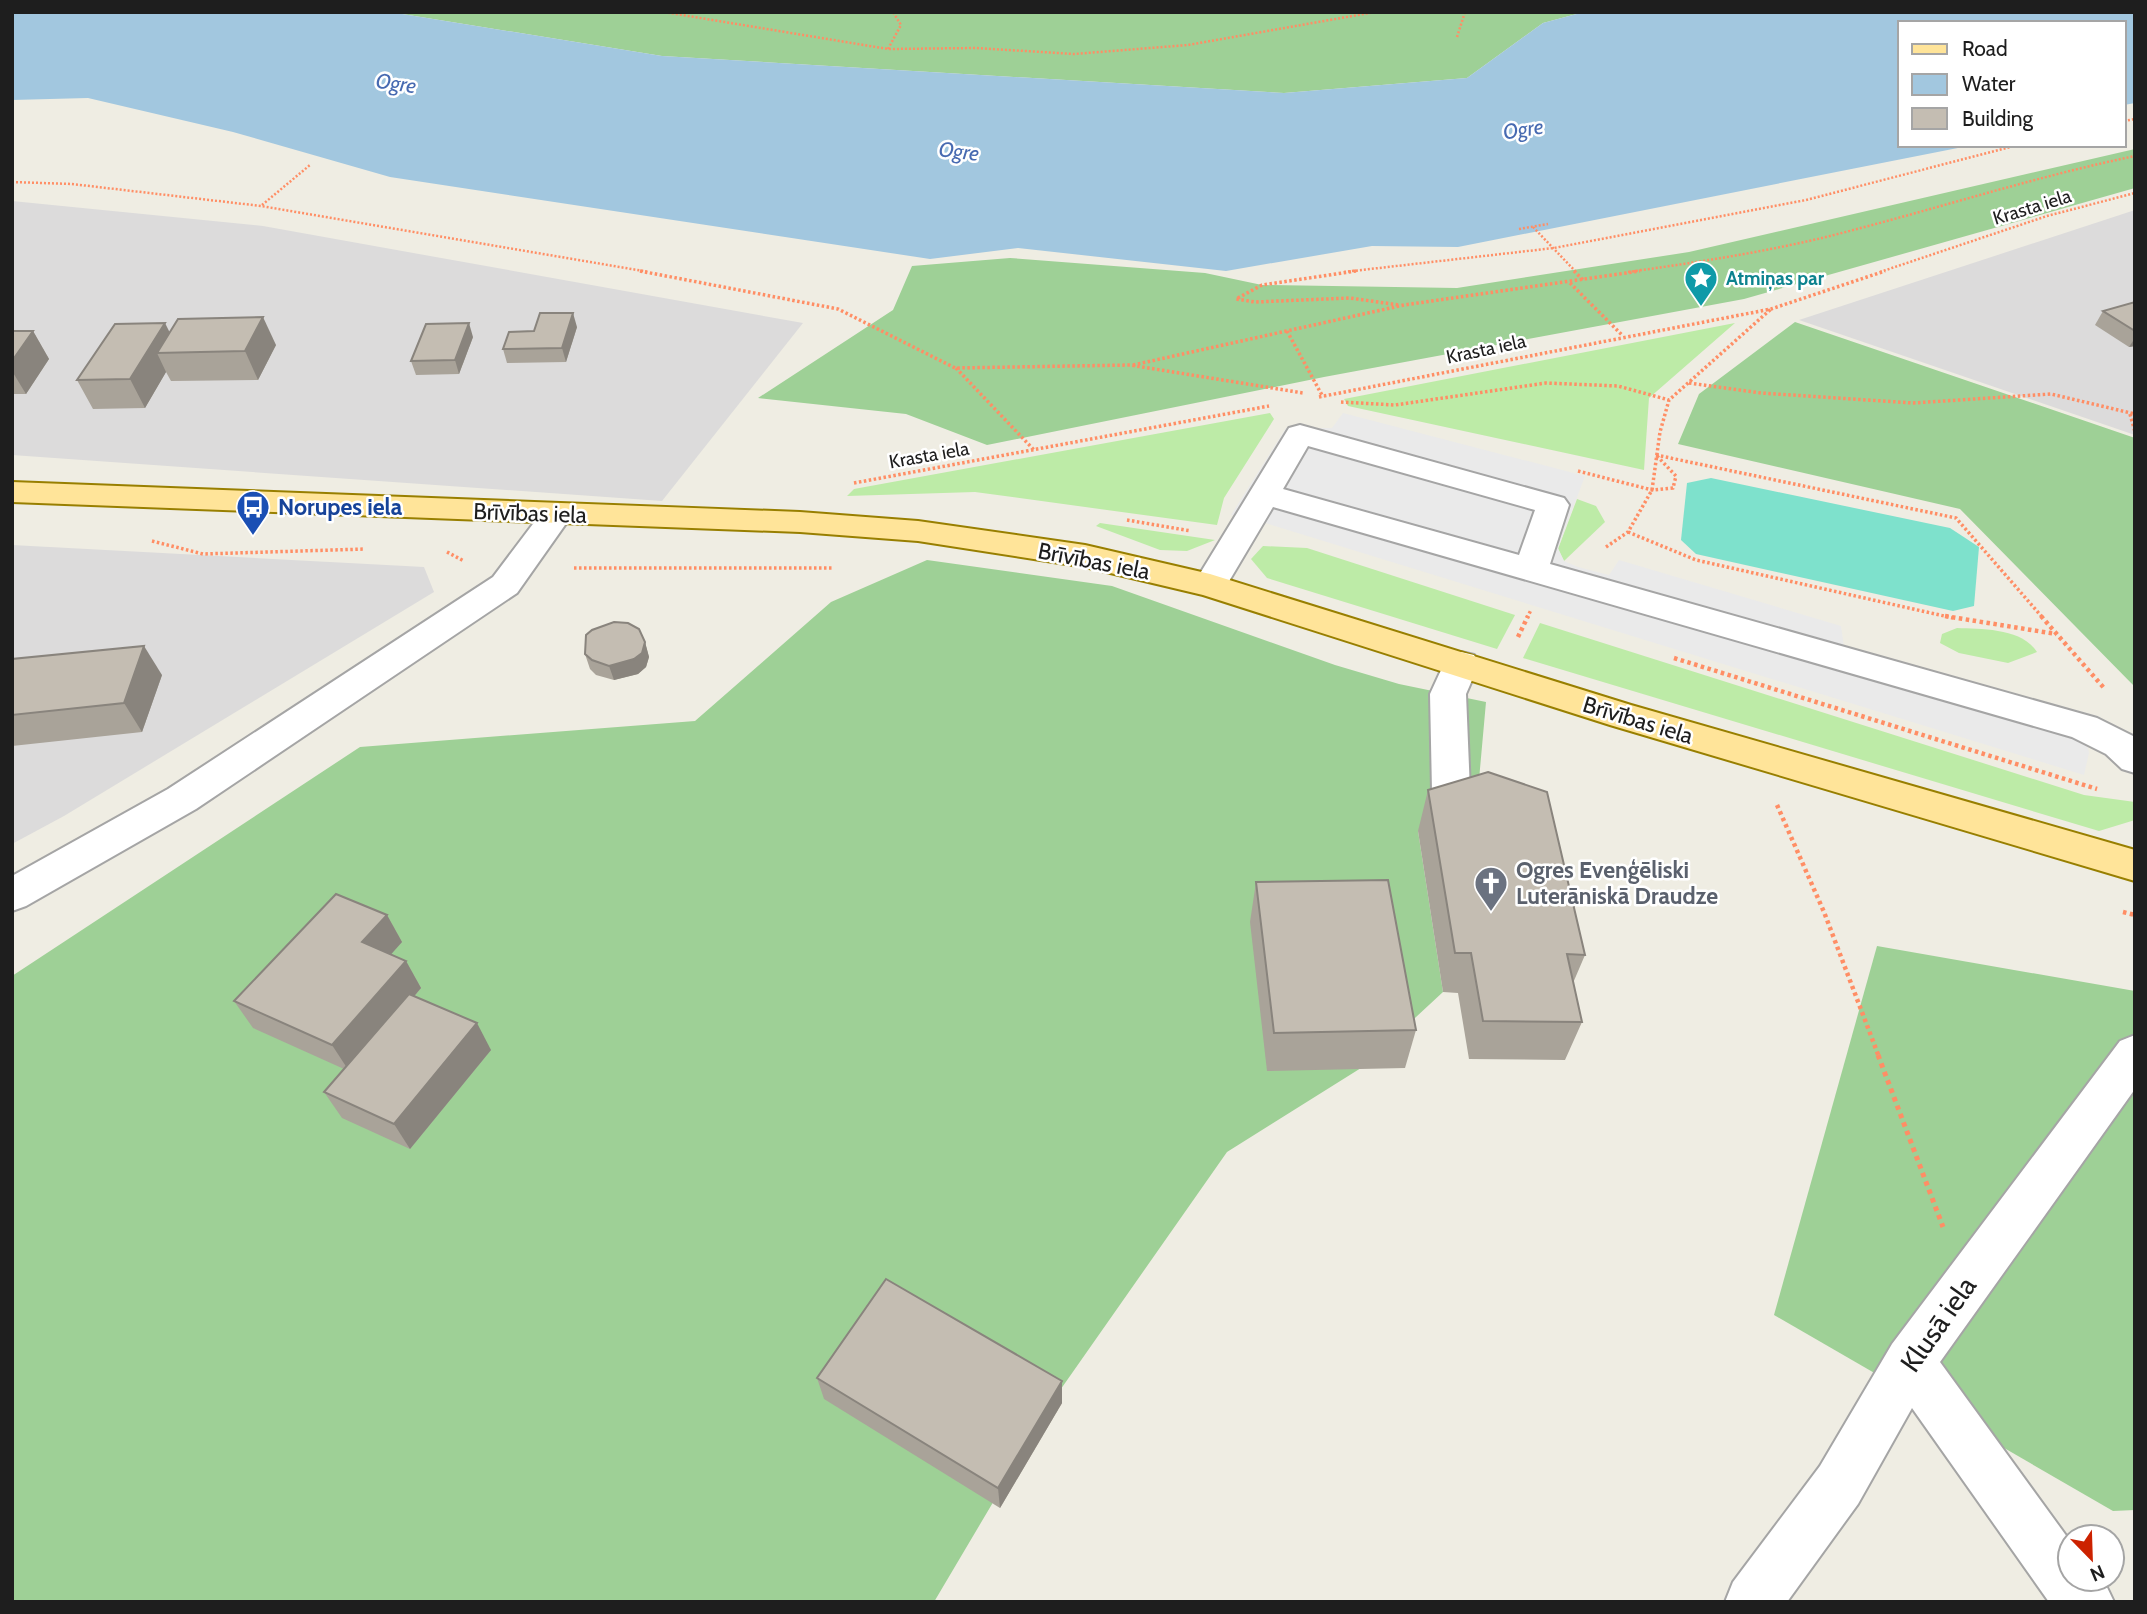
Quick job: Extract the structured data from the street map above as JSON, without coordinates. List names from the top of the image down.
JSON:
{
  "streets": {
    "main road": ["Brīvības iela"],
    "street": ["Klusā iela"],
    "path": ["Krasta iela"]
  },
  "water": ["Ogre"],
  "places": {
    "place": ["Atmiņas par"],
    "bus stop": ["Norupes iela"],
    "church": ["Ogres Evenģēliski Luterāniskā Draudze"]
  },
  "legend": ["Road", "Water", "Building"],
  "north": "bottom right"
}
